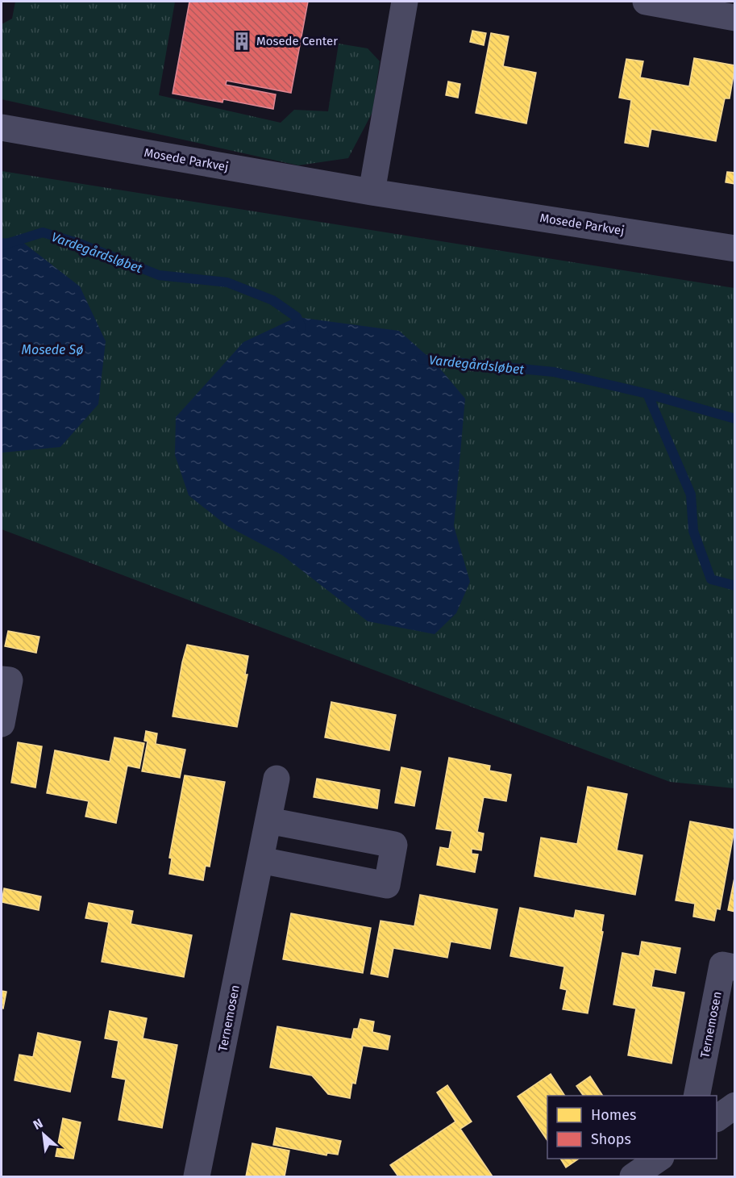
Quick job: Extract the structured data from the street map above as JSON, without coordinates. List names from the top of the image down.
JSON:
{
  "streets": {
    "street": ["Mosede Parkvej", "Ternemosen"]
  },
  "water": ["Vardegårdsløbet", "Mosede Sø"],
  "places": {
    "building": ["Mosede Center"]
  },
  "legend": ["Homes", "Shops"],
  "north": "top left"
}
